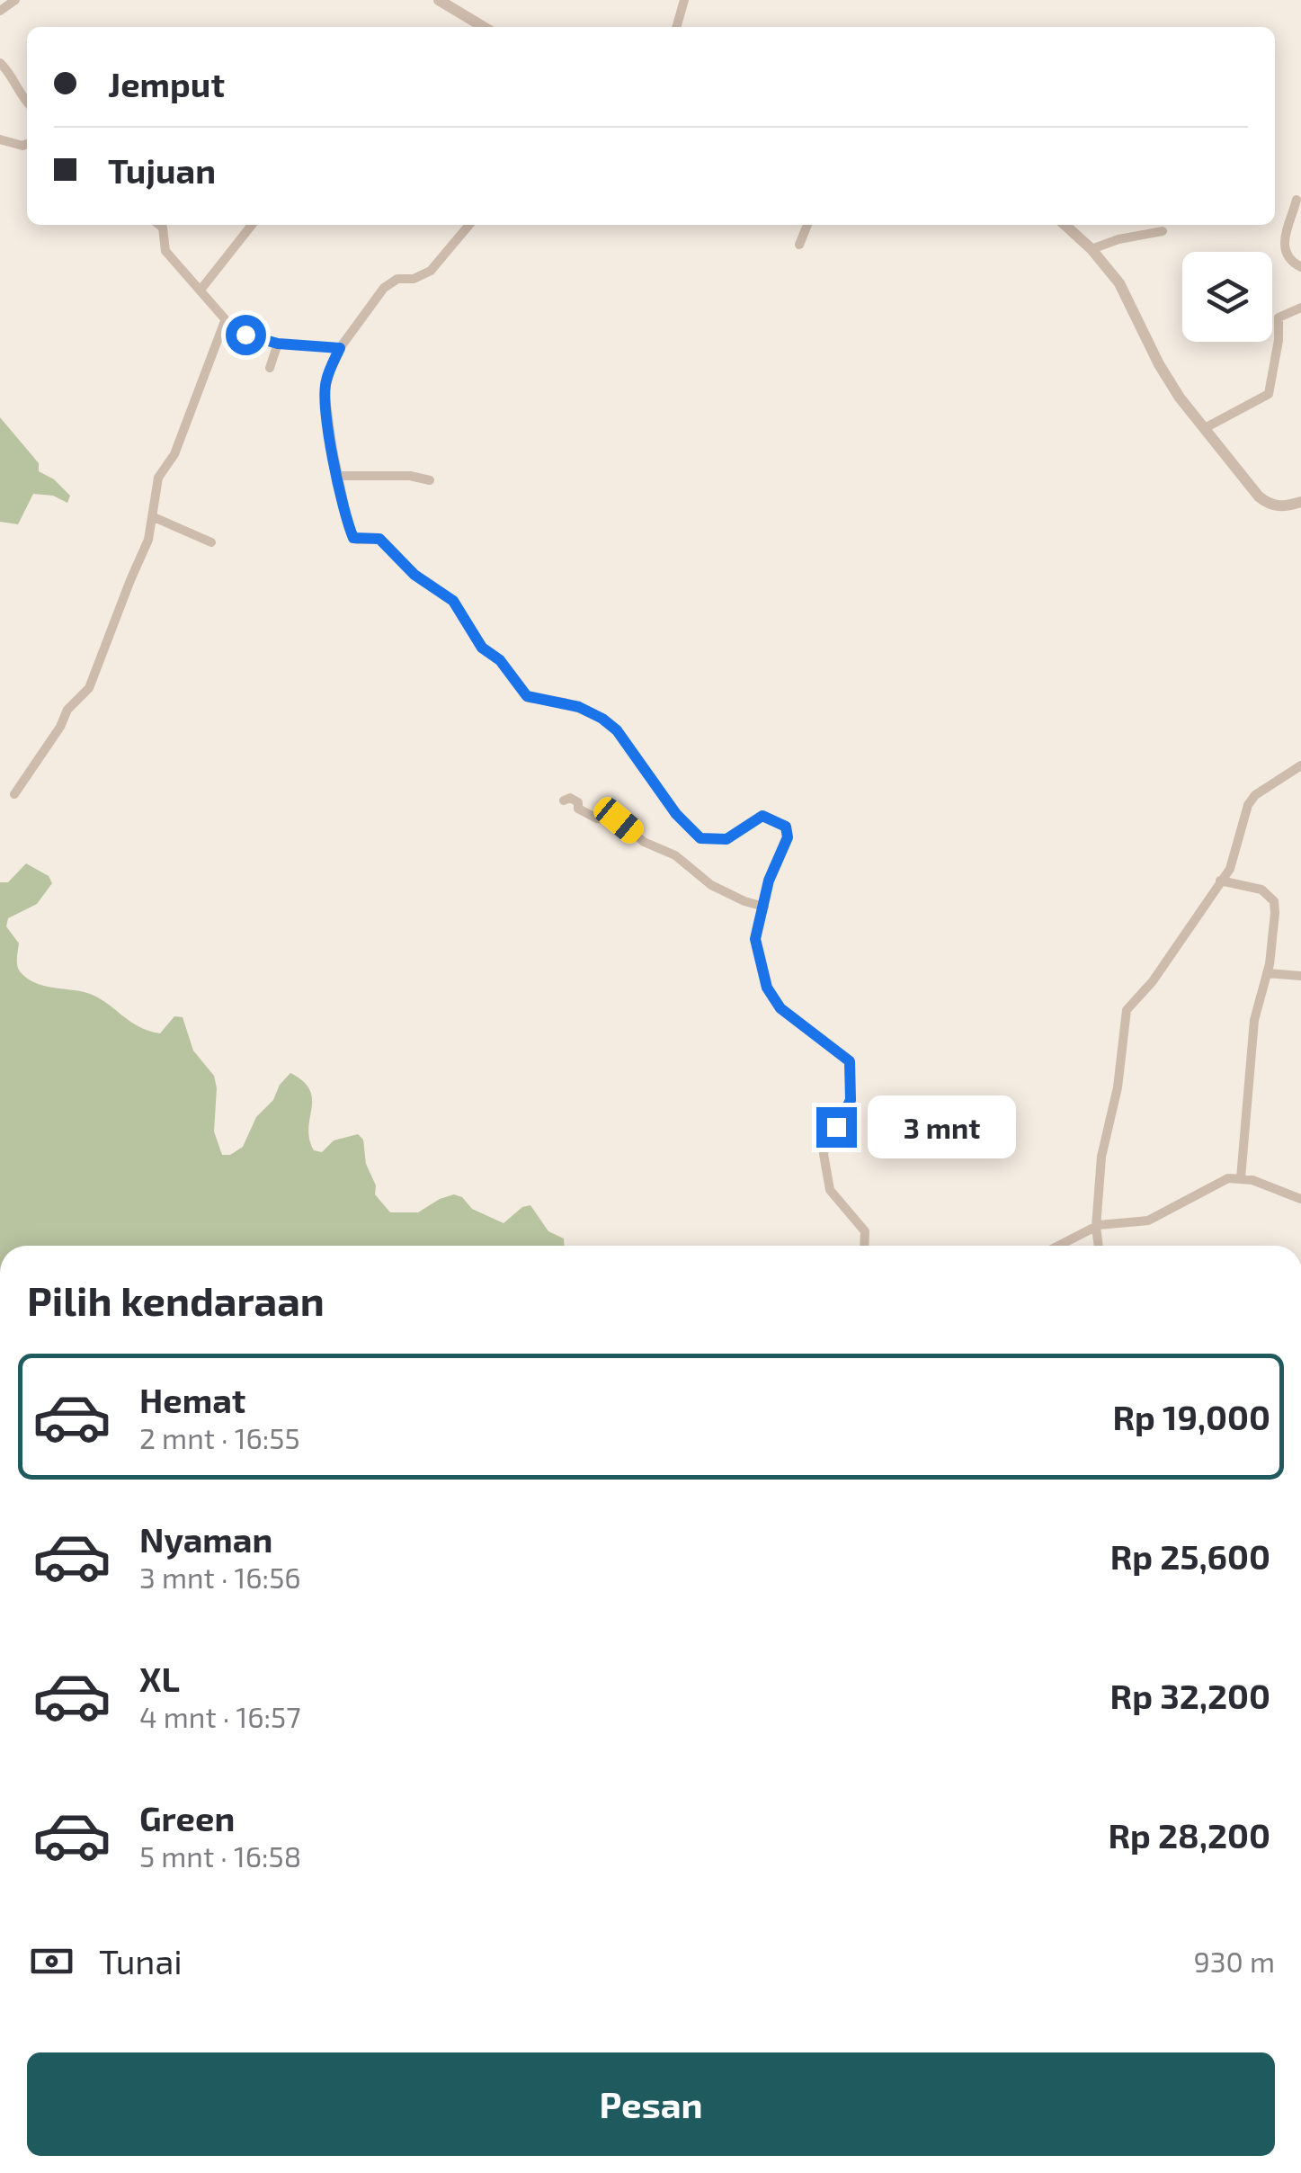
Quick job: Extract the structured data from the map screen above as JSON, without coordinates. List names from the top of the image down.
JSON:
{
  "page": {
    "banner": ["Jemput", "Tujuan"],
    "bubble": "3 mnt",
    "heading": "Pilih kendaraan",
    "list": [
      {
        "name": "Hemat",
        "note": "2 mnt · 16:55",
        "value": "Rp 19,000"
      },
      {
        "name": "Nyaman",
        "note": "3 mnt · 16:56",
        "value": "Rp 25,600"
      },
      {
        "name": "XL",
        "note": "4 mnt · 16:57",
        "value": "Rp 32,200"
      },
      {
        "name": "Green",
        "note": "5 mnt · 16:58",
        "value": "Rp 28,200"
      }
    ],
    "pay": ["Tunai", "930 m"],
    "buttons": "Pesan"
  }
}
